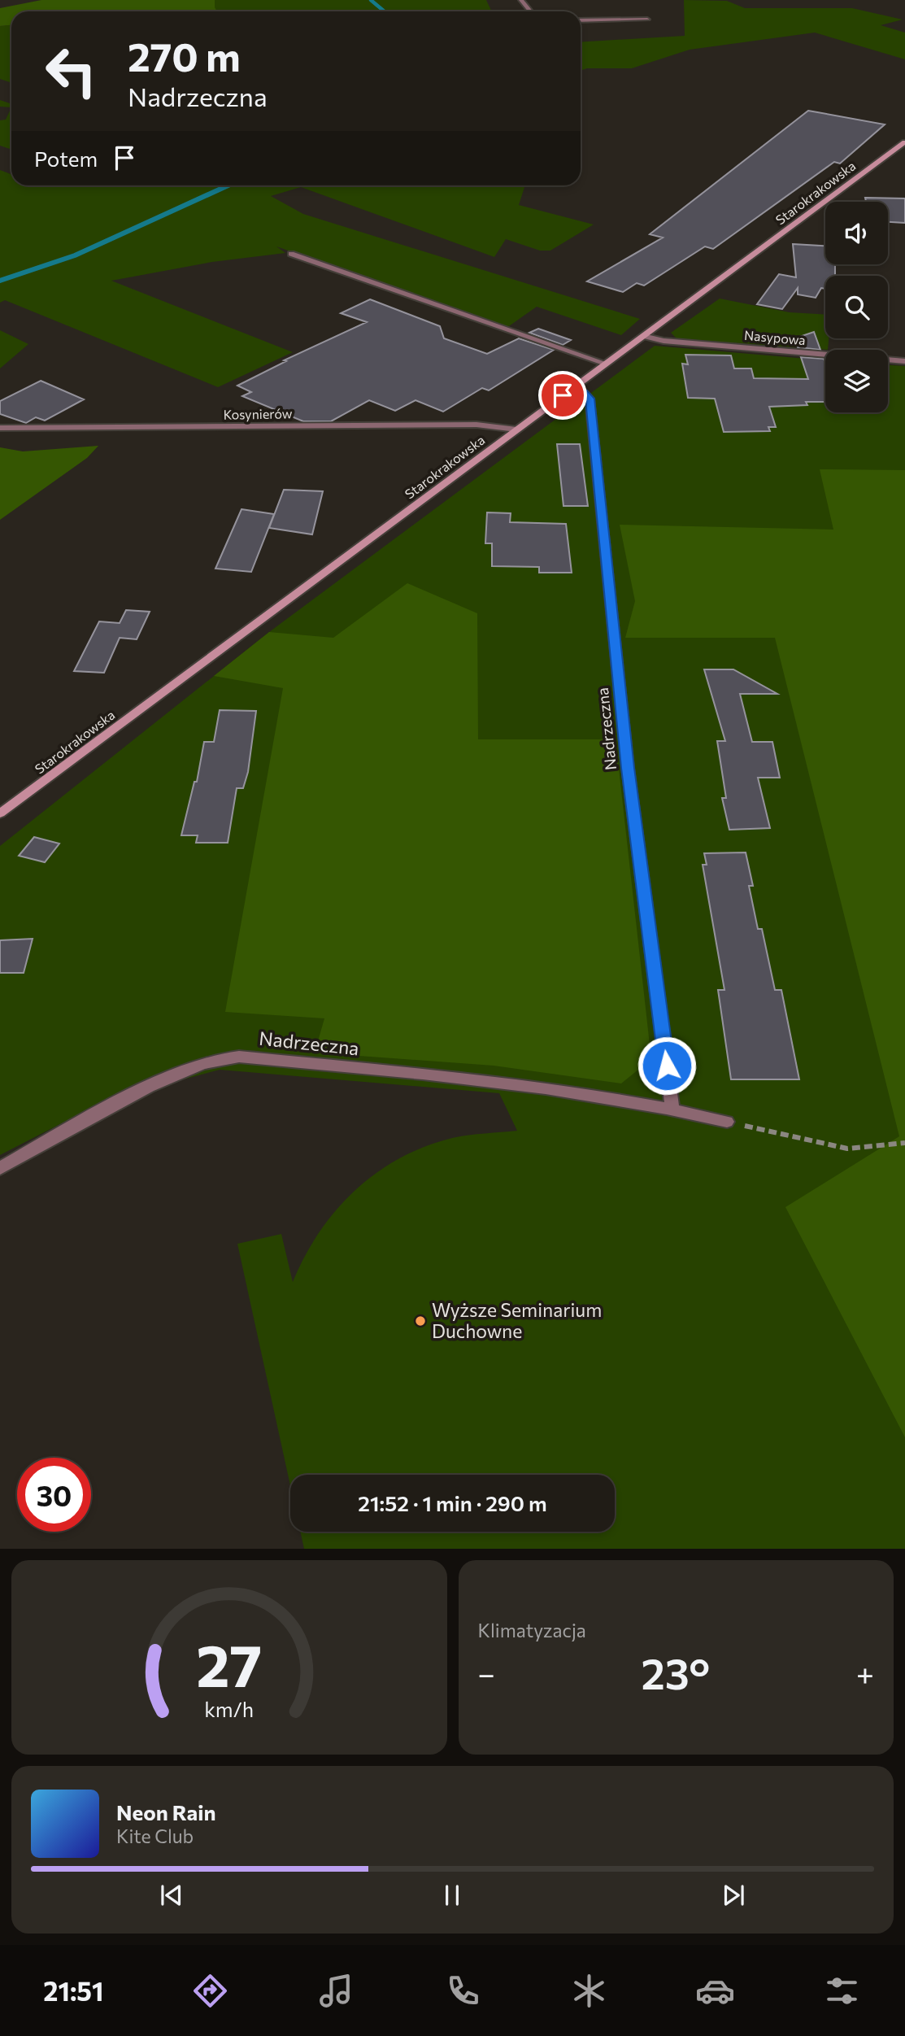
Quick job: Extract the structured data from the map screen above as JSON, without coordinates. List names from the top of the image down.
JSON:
{
  "streets": {
    "street": [
      "Starokrakowska",
      "Nasypowa",
      "Kosynierów",
      "Nadrzeczna"
    ]
  },
  "crossings": [
    ["Starokrakowska", "Nasypowa"],
    ["Starokrakowska", "Kosynierów"],
    ["Starokrakowska", "Nadrzeczna"]
  ],
  "places": ["Wyższe Seminarium Duchowne"],
  "page": {
    "turn": ["270 m", "Nadrzeczna"],
    "then": "Potem",
    "limit": "30",
    "trip": "21:52 · 1 min · 290 m",
    "tile": "Klimatyzacja",
    "heat": ["−", "23°", "+"],
    "song": ["Neon Rain", "Kite Club"],
    "tabs": "21:51",
    "gauge": ["27", "km/h"]
  }
}
